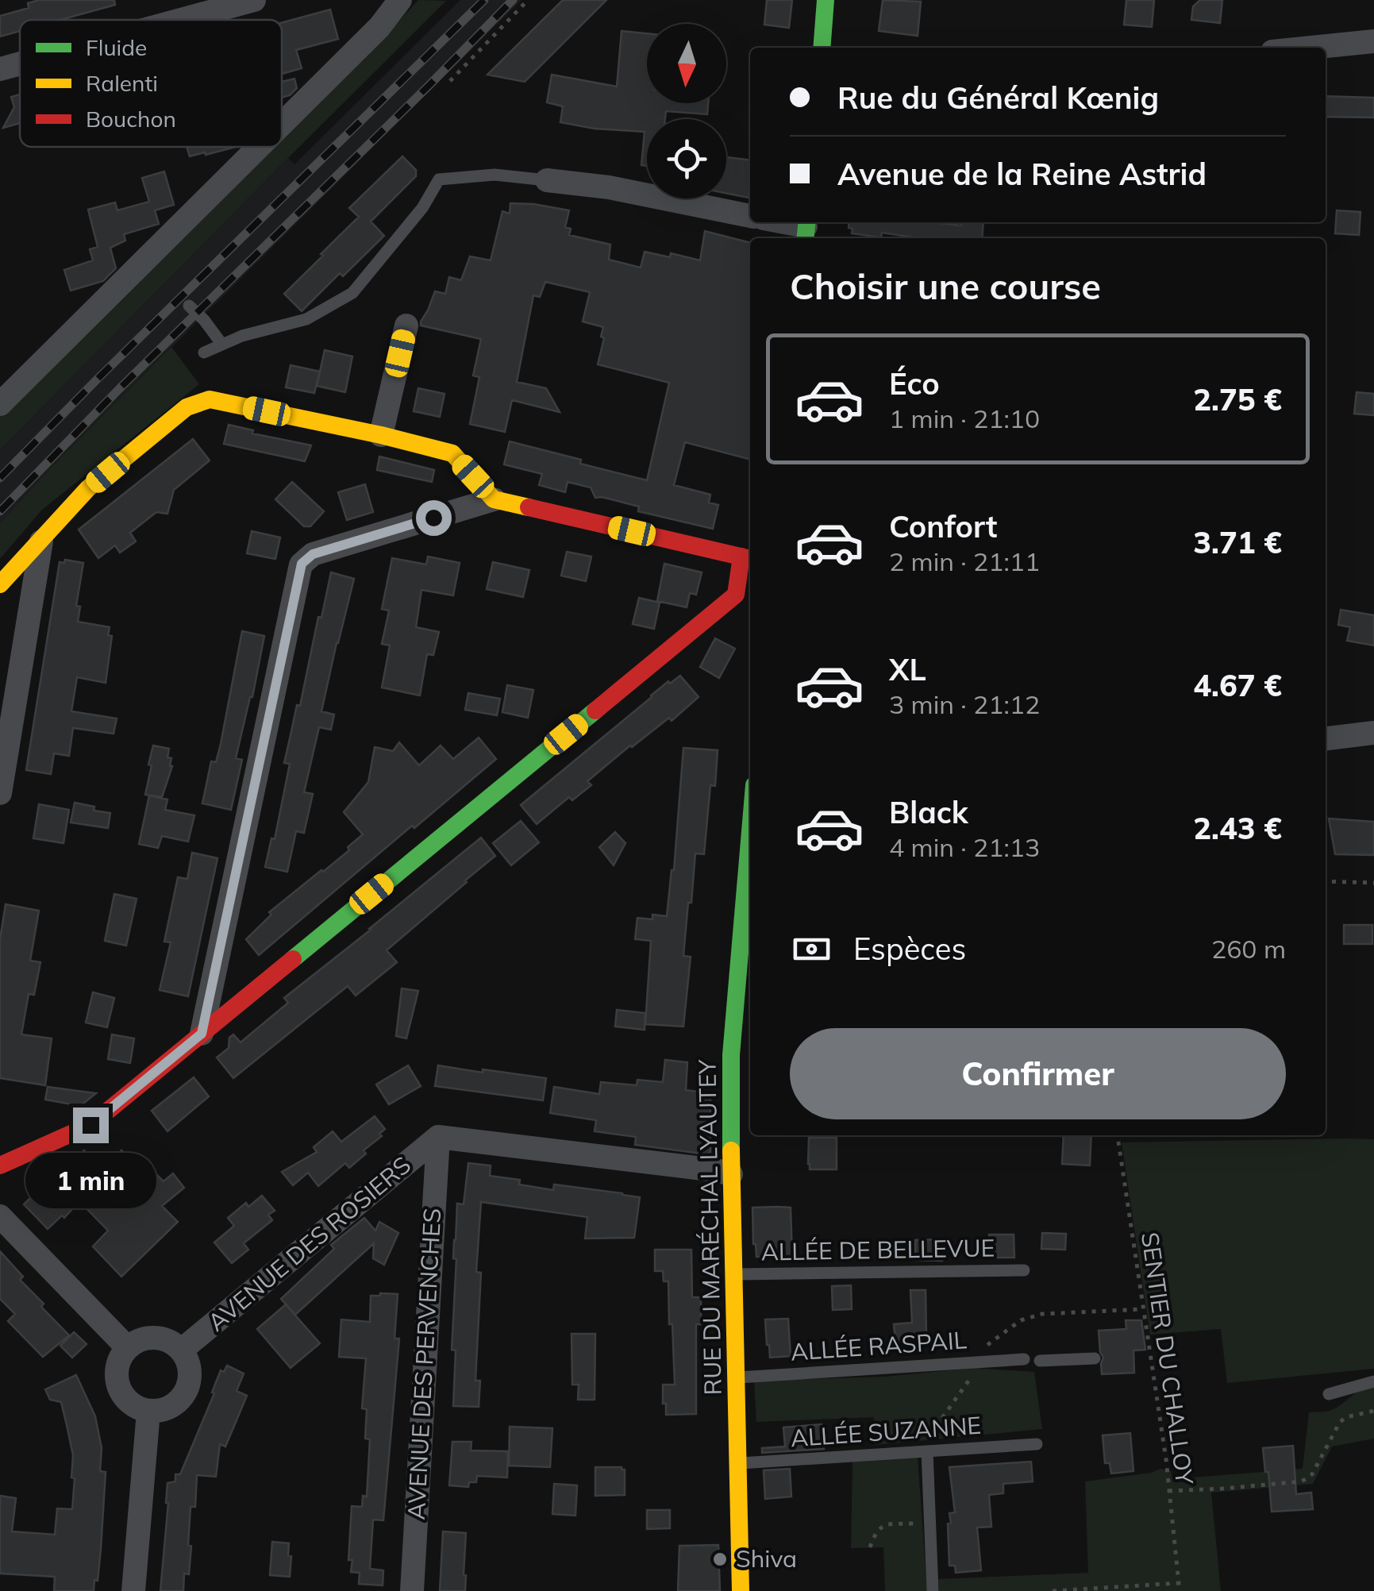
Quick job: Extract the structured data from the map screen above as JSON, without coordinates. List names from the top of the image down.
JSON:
{
  "streets": {
    "street": ["RUE DU MARÉCHAL LYAUTEY", "AVENUE DES ROSIERS", "AVENUE DES PERVENCHES"],
    "lane": ["ALLÉE DE BELLEVUE", "ALLÉE RASPAIL", "ALLÉE SUZANNE"],
    "path": ["SENTIER DU CHALLOY"]
  },
  "crossings": [
    ["RUE DU MARÉCHAL LYAUTEY", "ALLÉE DE BELLEVUE"],
    ["RUE DU MARÉCHAL LYAUTEY", "ALLÉE RASPAIL"],
    ["RUE DU MARÉCHAL LYAUTEY", "ALLÉE SUZANNE"],
    ["AVENUE DES ROSIERS", "AVENUE DES PERVENCHES"]
  ],
  "places": ["Shiva"],
  "legend": ["Fluide", "Ralenti", "Bouchon"],
  "north": "bottom",
  "page": {
    "banner": ["Rue du Général Kœnig", "Avenue de la Reine Astrid"],
    "heading": "Choisir une course",
    "list": [
      {
        "name": "Éco",
        "note": "1 min · 21:10",
        "value": "2.75 €"
      },
      {
        "name": "Confort",
        "note": "2 min · 21:11",
        "value": "3.71 €"
      },
      {
        "name": "XL",
        "note": "3 min · 21:12",
        "value": "4.67 €"
      },
      {
        "name": "Black",
        "note": "4 min · 21:13",
        "value": "2.43 €"
      }
    ],
    "pay": ["Espèces", "260 m"],
    "buttons": "Confirmer",
    "bubble": "1 min"
  }
}
